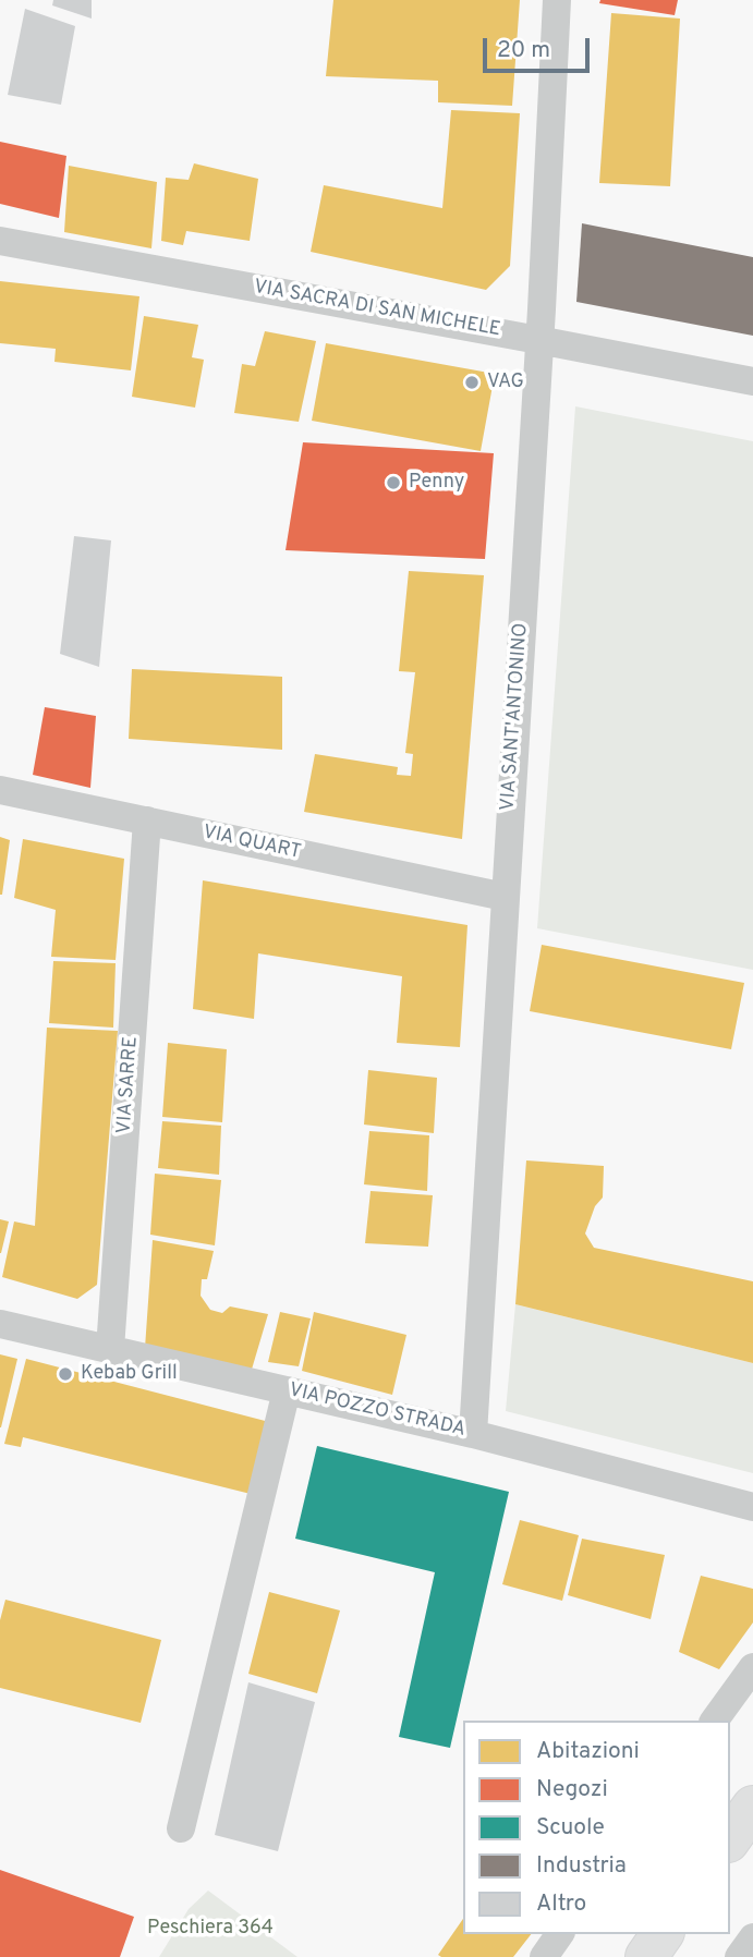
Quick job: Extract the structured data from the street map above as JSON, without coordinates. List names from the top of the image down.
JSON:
{
  "streets": {
    "street": [
      "VIA SACRA DI SAN MICHELE",
      "VIA SANT'ANTONINO",
      "VIA QUART",
      "VIA SARRE",
      "VIA POZZO STRADA"
    ]
  },
  "crossings": [
    ["VIA SACRA DI SAN MICHELE", "VIA SANT'ANTONINO"],
    ["VIA SANT'ANTONINO", "VIA QUART"],
    ["VIA SANT'ANTONINO", "VIA POZZO STRADA"],
    ["VIA QUART", "VIA SARRE"],
    ["VIA SARRE", "VIA POZZO STRADA"]
  ],
  "parks": ["Peschiera 364"],
  "places": ["VAG", "Penny", "Kebab Grill"],
  "legend": [
    "Abitazioni",
    "Negozi",
    "Scuole",
    "Industria",
    "Altro"
  ],
  "scale_bar": "20 m"
}
